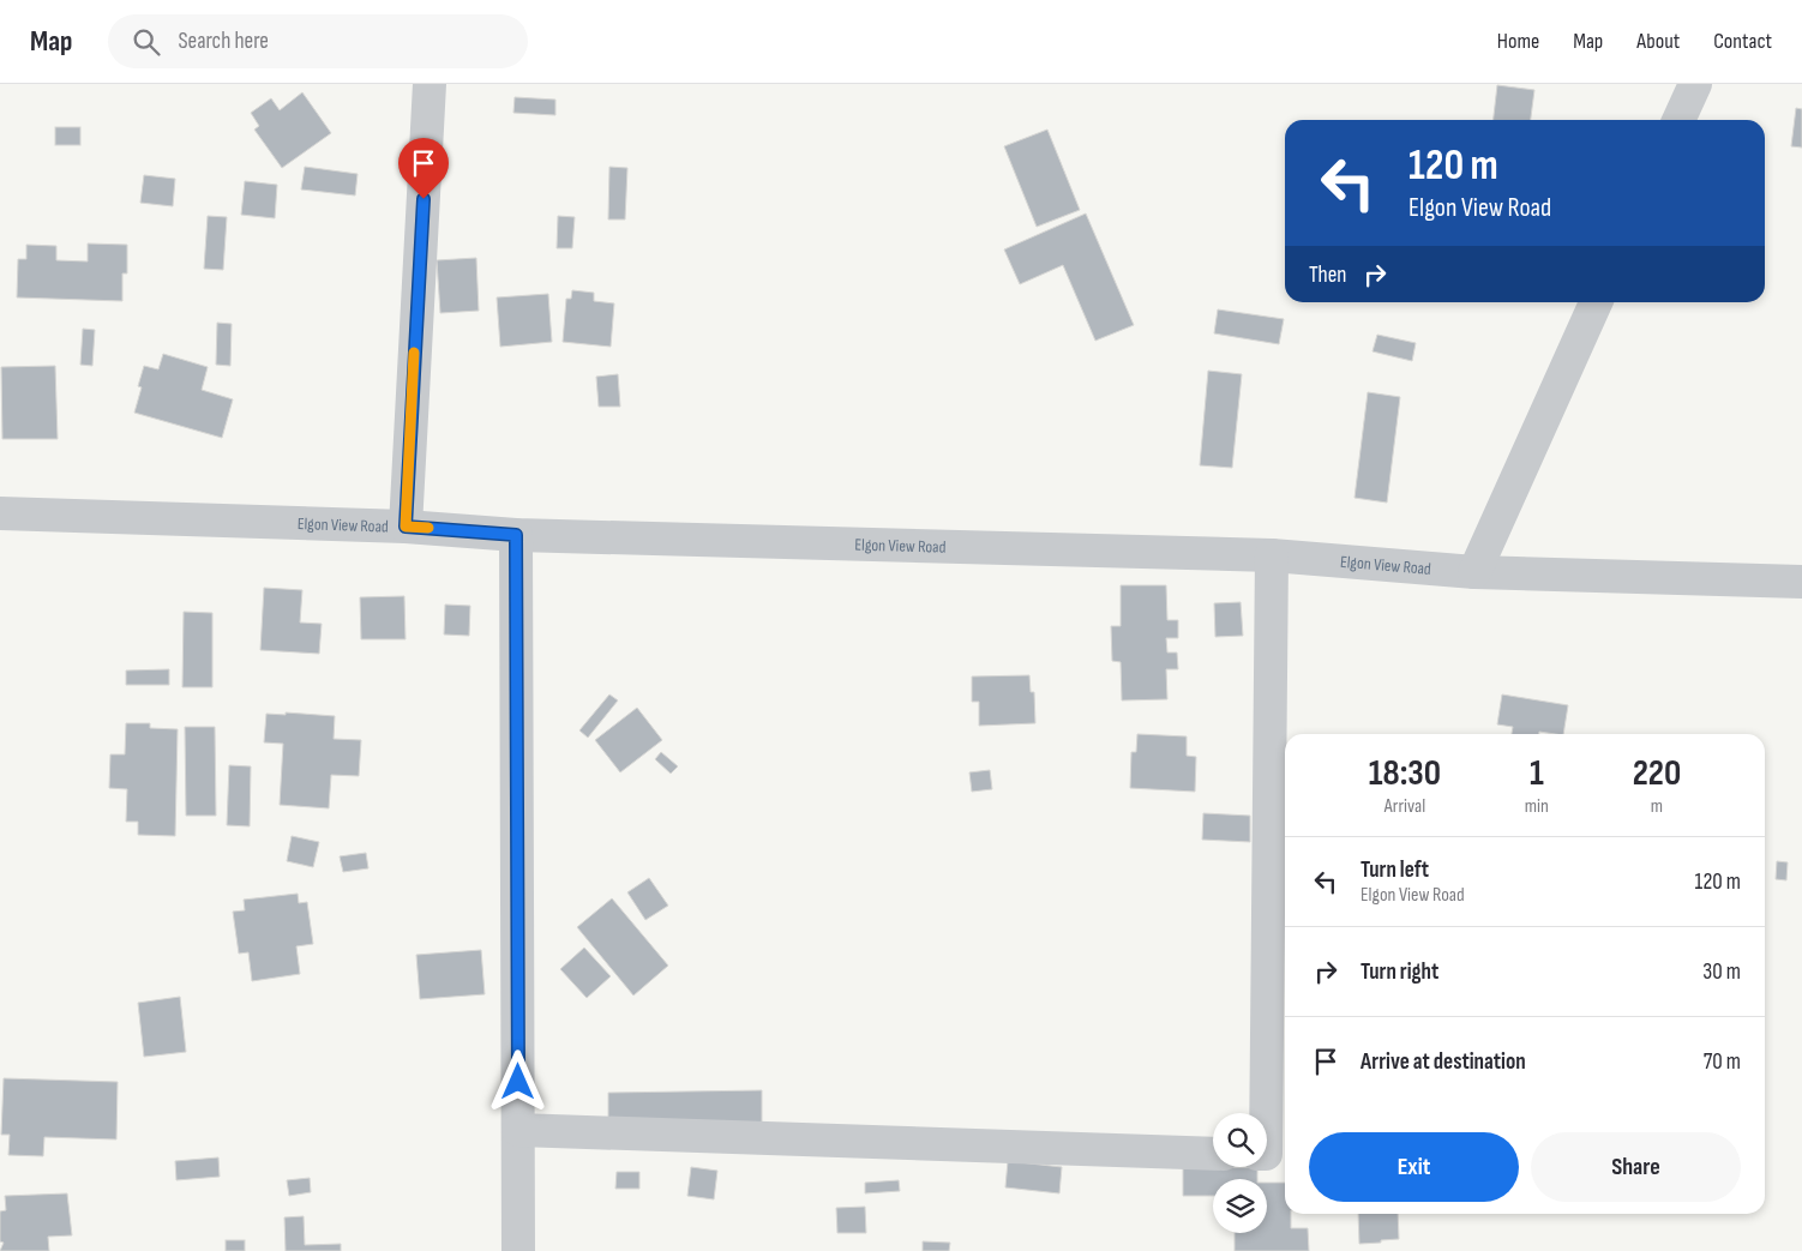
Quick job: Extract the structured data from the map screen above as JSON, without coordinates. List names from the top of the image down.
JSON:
{
  "streets": {
    "street": ["Elgon View Road"]
  },
  "page": {
    "header": "Map",
    "search": "Search here",
    "nav": [
      "Home",
      "Map",
      "About",
      "Contact"
    ],
    "turn": ["120 m", "Elgon View Road"],
    "then": "Then",
    "eta": [
      "18:30",
      "Arrival",
      "1",
      "min",
      "220",
      "m"
    ],
    "list": [
      {
        "name": "Turn left",
        "note": "Elgon View Road",
        "value": "120 m"
      },
      {
        "name": "Turn right",
        "value": "30 m"
      },
      {
        "name": "Arrive at destination",
        "value": "70 m"
      }
    ],
    "buttons": ["Exit", "Share"]
  }
}
